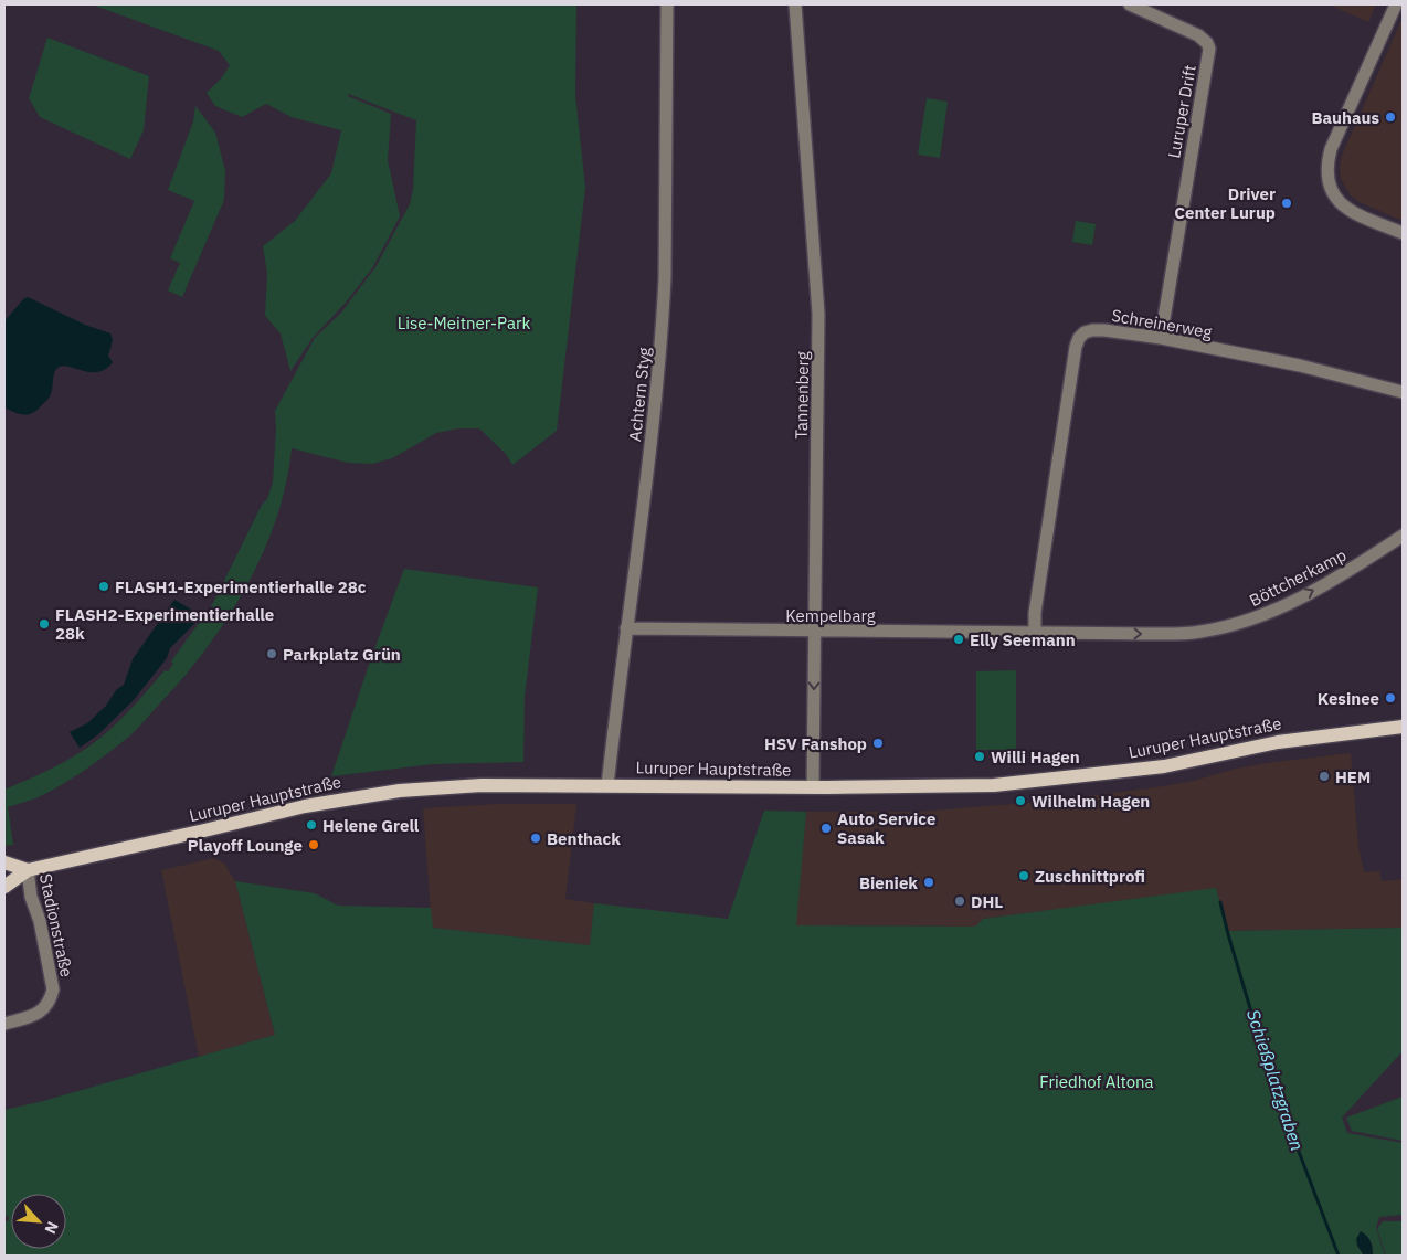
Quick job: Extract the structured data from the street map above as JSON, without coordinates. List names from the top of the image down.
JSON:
{
  "streets": {
    "main road": ["Luruper Hauptstraße"],
    "street": [
      "Luruper Drift",
      "Schreinerweg",
      "Achtern Styg",
      "Tannenberg",
      "Böttcherkamp",
      "Kempelbarg",
      "Stadionstraße"
    ]
  },
  "crossings": [
    ["Luruper Drift", "Schreinerweg"],
    ["Schreinerweg", "Böttcherkamp"],
    ["Schreinerweg", "Kempelbarg"],
    ["Achtern Styg", "Kempelbarg"],
    ["Achtern Styg", "Luruper Hauptstraße"],
    ["Tannenberg", "Kempelbarg"],
    ["Tannenberg", "Luruper Hauptstraße"],
    ["Böttcherkamp", "Kempelbarg"],
    ["Luruper Hauptstraße", "Stadionstraße"]
  ],
  "one_way": ["Böttcherkamp"],
  "water": ["Schießplatzgraben"],
  "parks": ["Lise-Meitner-Park", "Friedhof Altona"],
  "places": [
    "Bauhaus",
    "Driver Center Lurup",
    "FLASH1-Experimentierhalle 28c",
    "FLASH2-Experimentierhalle 28k",
    "Elly Seemann",
    "Parkplatz Grün",
    "Kesinee",
    "HSV Fanshop",
    "Willi Hagen",
    "HEM",
    "Wilhelm Hagen",
    "Helene Grell",
    "Auto Service Sasak",
    "Benthack",
    "Playoff Lounge",
    "Zuschnittprofi",
    "Bieniek",
    "DHL"
  ],
  "north": "bottom right"
}
